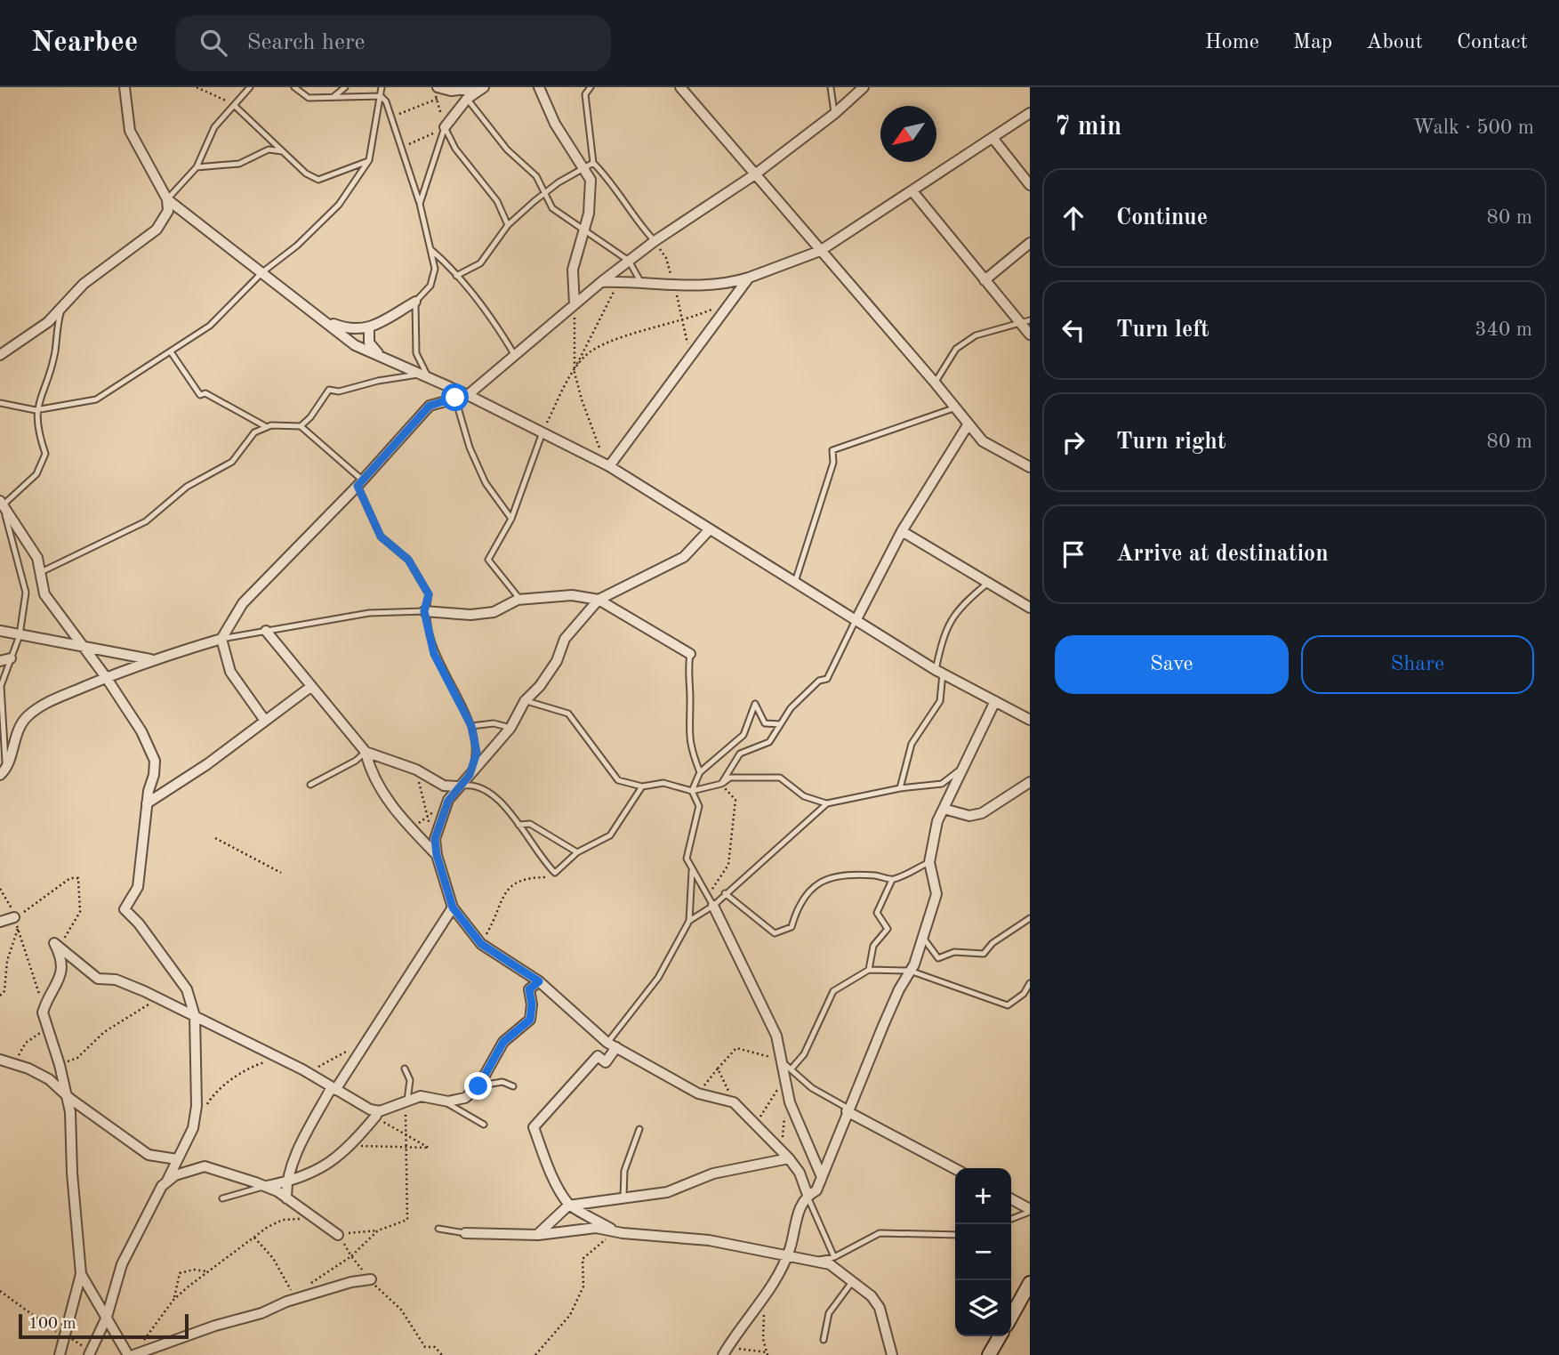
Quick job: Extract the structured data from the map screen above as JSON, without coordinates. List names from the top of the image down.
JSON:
{
  "scale_bar": "100 m",
  "north": "bottom left",
  "page": {
    "header": "Nearbee",
    "search": "Search here",
    "nav": [
      "Home",
      "Map",
      "About",
      "Contact"
    ],
    "heading": ["7 min", "Walk · 500 m"],
    "list": [
      ["Continue", "80 m"],
      ["Turn left", "340 m"],
      ["Turn right", "80 m"],
      "Arrive at destination"
    ],
    "buttons": ["Save", "Share"],
    "map_buttons": ["+", "−"],
    "scale": "100 m"
  }
}
